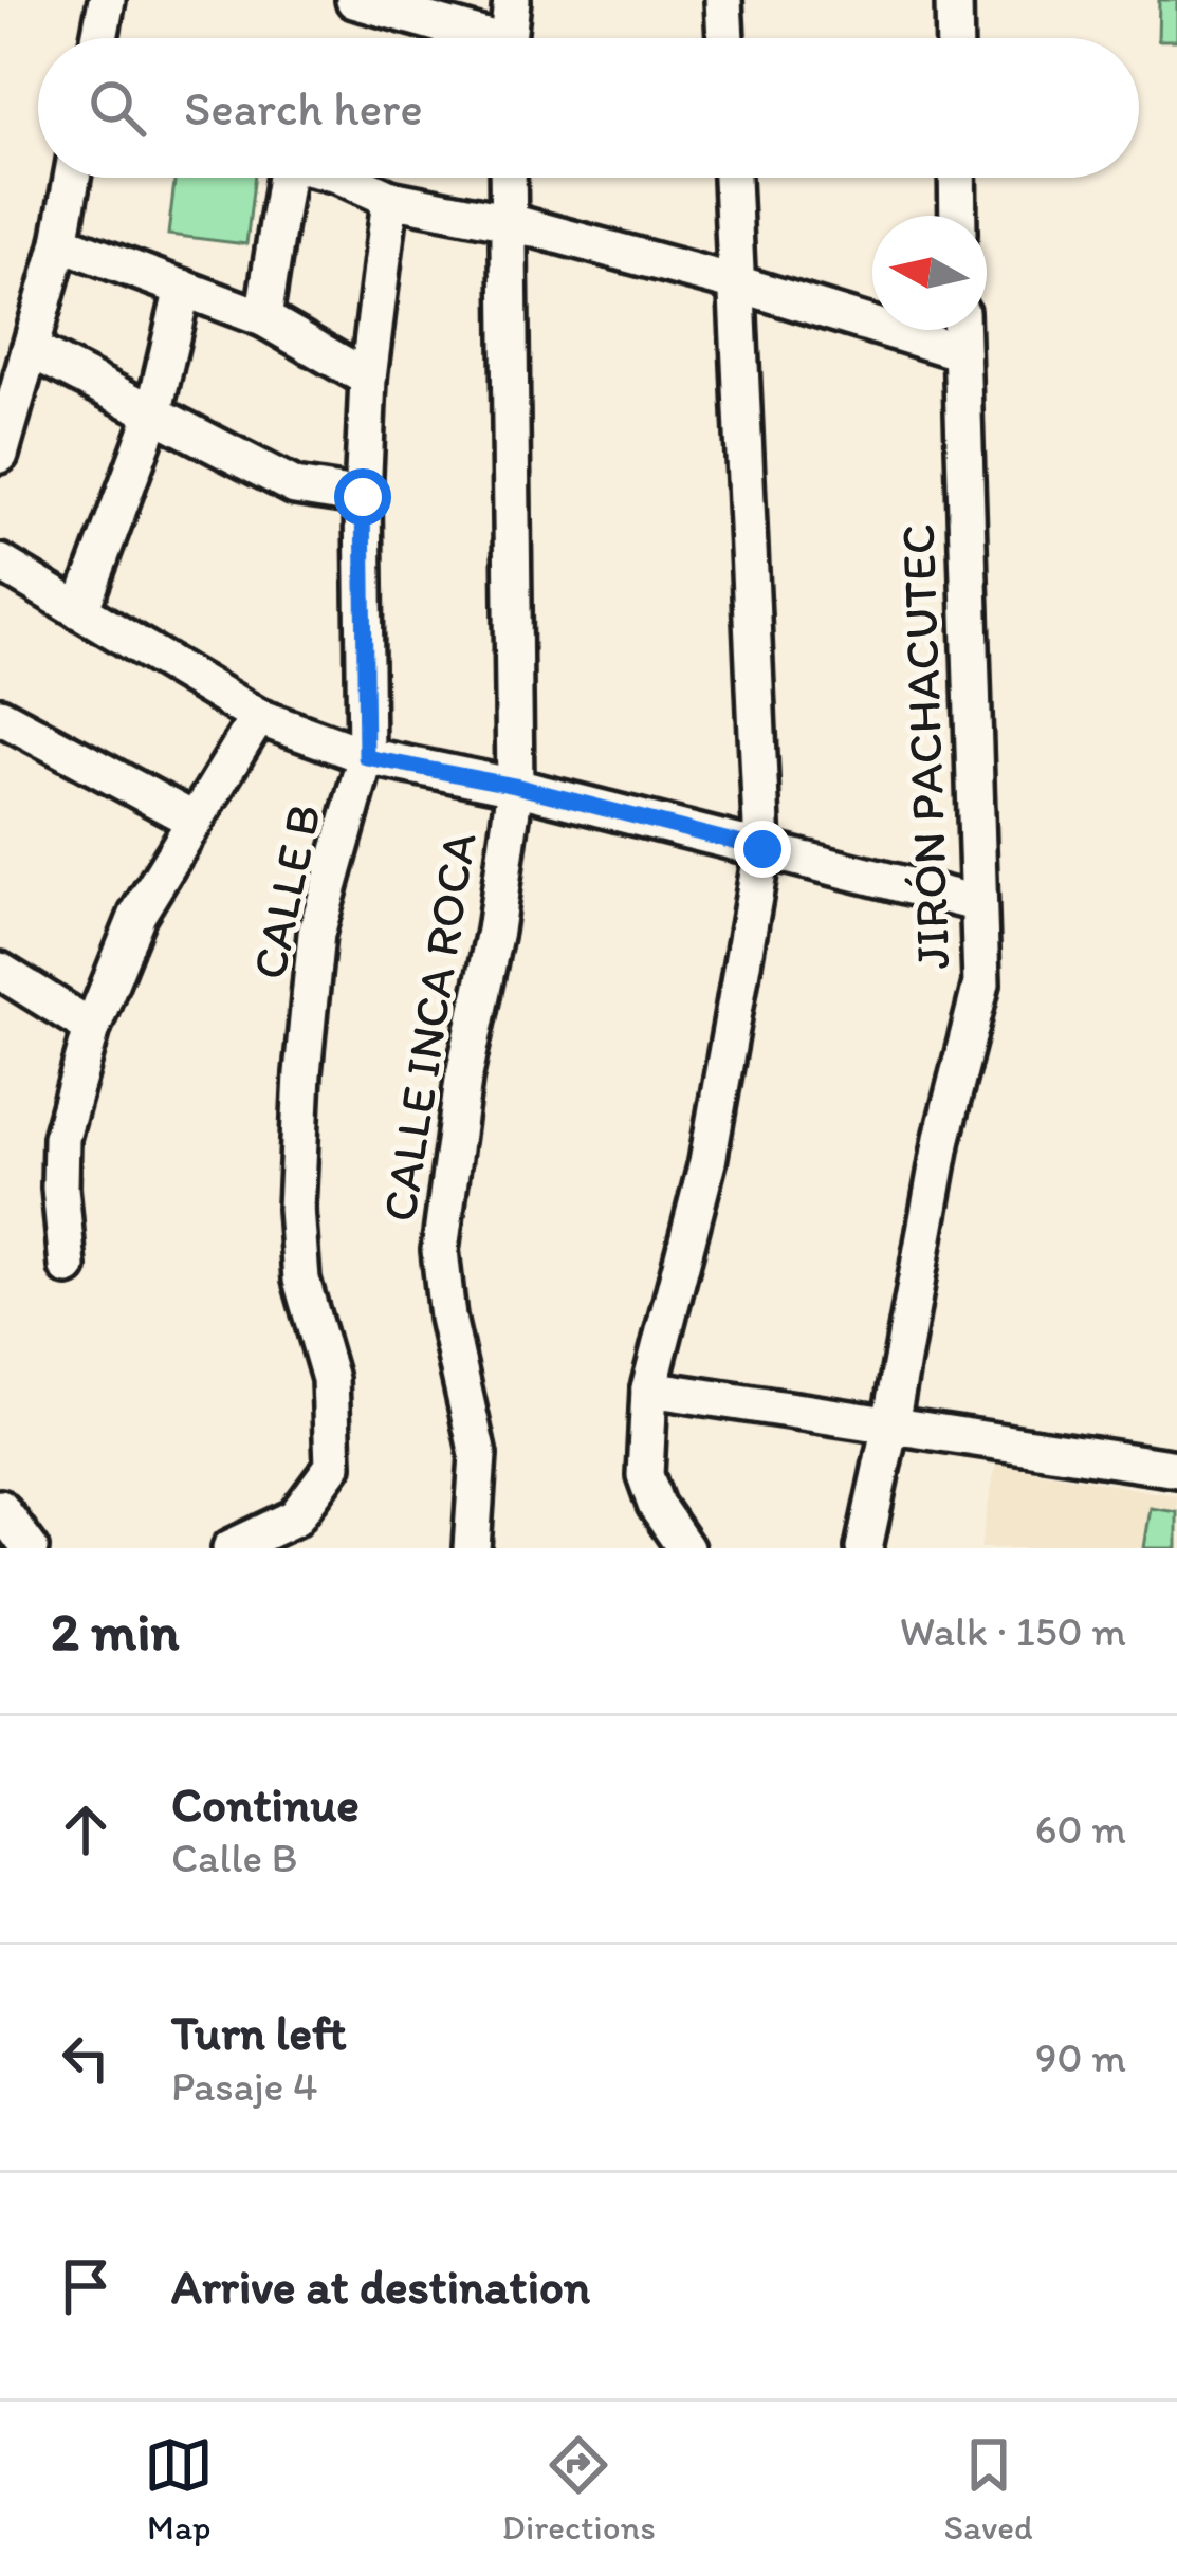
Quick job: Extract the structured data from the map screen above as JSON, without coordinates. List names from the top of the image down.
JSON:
{
  "streets": {
    "street": ["JIRÓN PACHACUTEC", "CALLE B", "CALLE INCA ROCA"]
  },
  "north": "left",
  "page": {
    "search": "Search here",
    "heading": ["2 min", "Walk · 150 m"],
    "list": [
      ["Continue", "Calle B", "60 m"],
      ["Turn left", "Pasaje 4", "90 m"],
      "Arrive at destination"
    ],
    "nav": ["Map", "Directions", "Saved"]
  }
}
